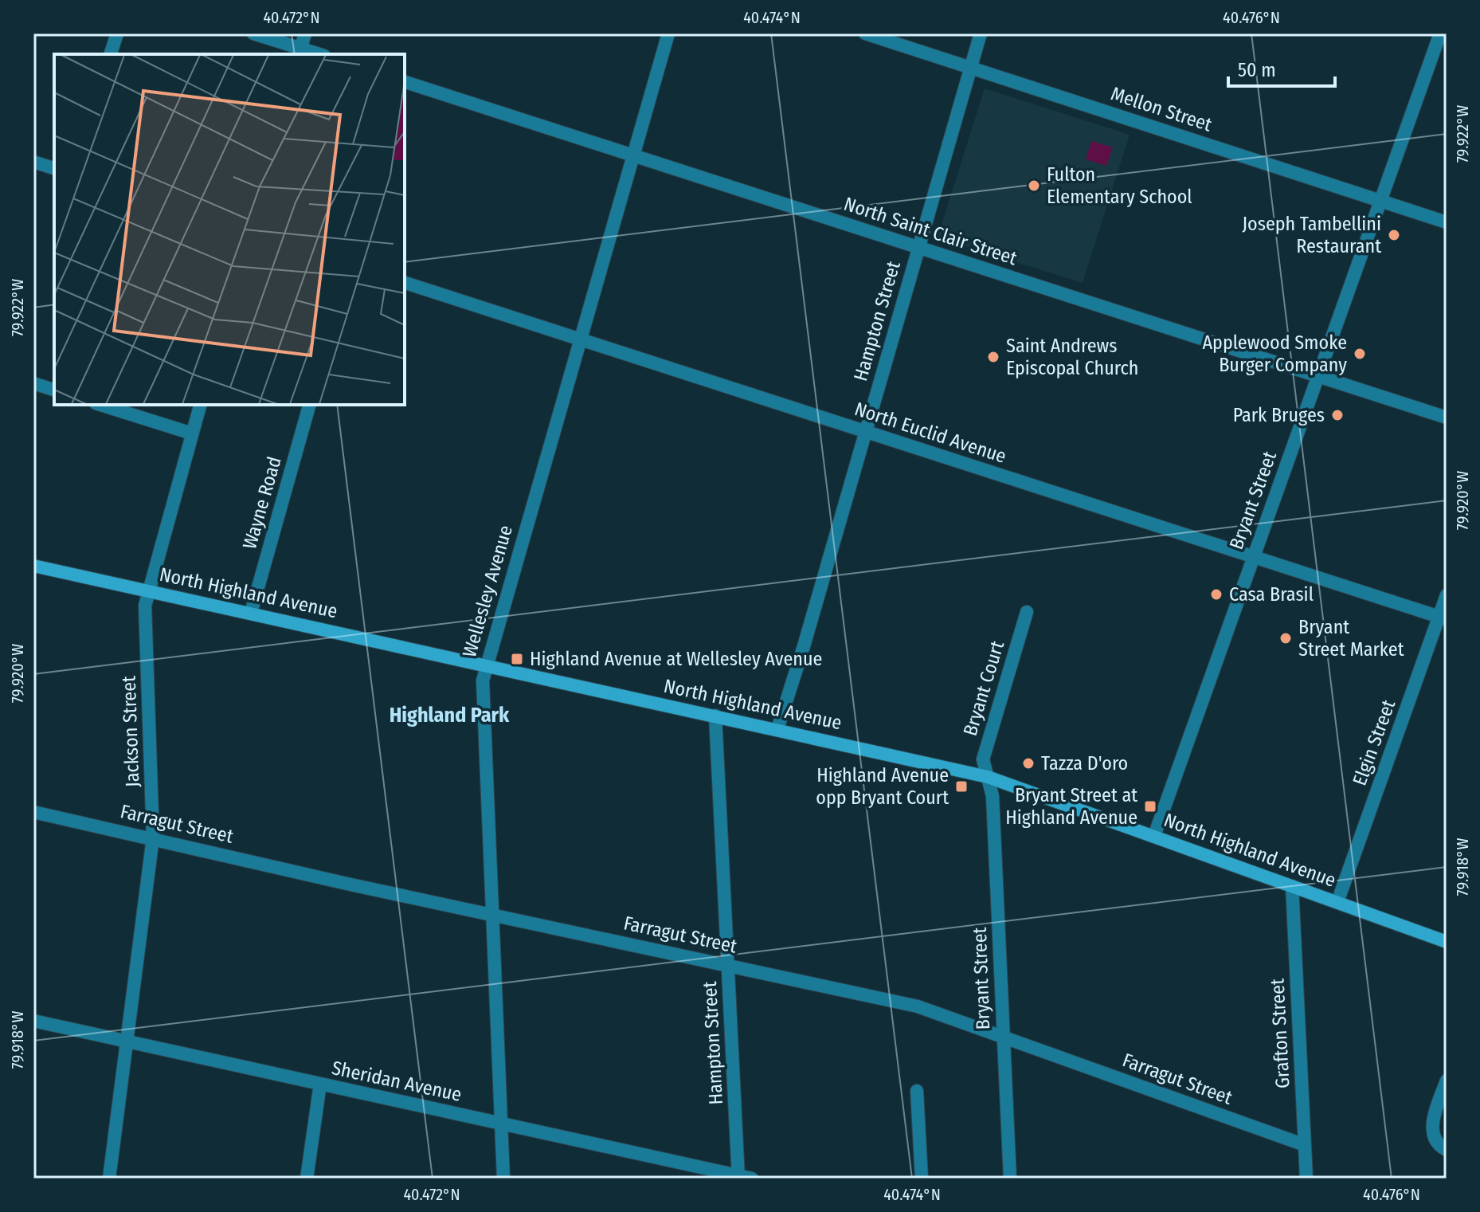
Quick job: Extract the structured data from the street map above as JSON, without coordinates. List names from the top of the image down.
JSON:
{
  "streets": {
    "main road": ["North Highland Avenue"],
    "street": [
      "Mellon Street",
      "North Saint Clair Street",
      "Hampton Street",
      "North Euclid Avenue",
      "Bryant Street",
      "Wayne Road",
      "Wellesley Avenue",
      "Bryant Court",
      "Jackson Street",
      "Elgin Street",
      "Farragut Street",
      "Grafton Street",
      "Sheridan Avenue"
    ]
  },
  "crossings": [
    ["Mellon Street", "Hampton Street"],
    ["Mellon Street", "Bryant Street"],
    ["North Saint Clair Street", "Hampton Street"],
    ["North Saint Clair Street", "Bryant Street"],
    ["North Saint Clair Street", "Wellesley Avenue"],
    ["Hampton Street", "North Euclid Avenue"],
    ["Hampton Street", "North Highland Avenue"],
    ["Hampton Street", "Farragut Street"],
    ["Hampton Street", "Sheridan Avenue"],
    ["North Euclid Avenue", "Bryant Street"],
    ["North Euclid Avenue", "Wellesley Avenue"],
    ["North Euclid Avenue", "Elgin Street"],
    ["Bryant Street", "North Highland Avenue"],
    ["Bryant Street", "Bryant Court"],
    ["Bryant Street", "Farragut Street"],
    ["Wayne Road", "North Highland Avenue"],
    ["Wellesley Avenue", "North Highland Avenue"],
    ["Wellesley Avenue", "Farragut Street"],
    ["Wellesley Avenue", "Sheridan Avenue"],
    ["North Highland Avenue", "Bryant Court"],
    ["North Highland Avenue", "Jackson Street"],
    ["North Highland Avenue", "Elgin Street"],
    ["North Highland Avenue", "Grafton Street"],
    ["Jackson Street", "Farragut Street"],
    ["Jackson Street", "Sheridan Avenue"],
    ["Farragut Street", "Grafton Street"]
  ],
  "districts": ["Highland Park"],
  "places": {
    "other": [
      "Fulton Elementary School",
      "Joseph Tambellini Restaurant",
      "Applewood Smoke Burger Company",
      "Saint Andrews Episcopal Church",
      "Park Bruges",
      "Casa Brasil",
      "Bryant Street Market",
      "Tazza D'oro"
    ],
    "transit": ["Highland Avenue at Wellesley Avenue", "Highland Avenue opp Bryant Court", "Bryant Street at Highland Avenue"]
  },
  "scale_bar": "50 m",
  "coordinates": [
    "40.472°N",
    "40.474°N",
    "40.476°N",
    "79.922°W",
    "79.920°W",
    "79.918°W"
  ]
}
